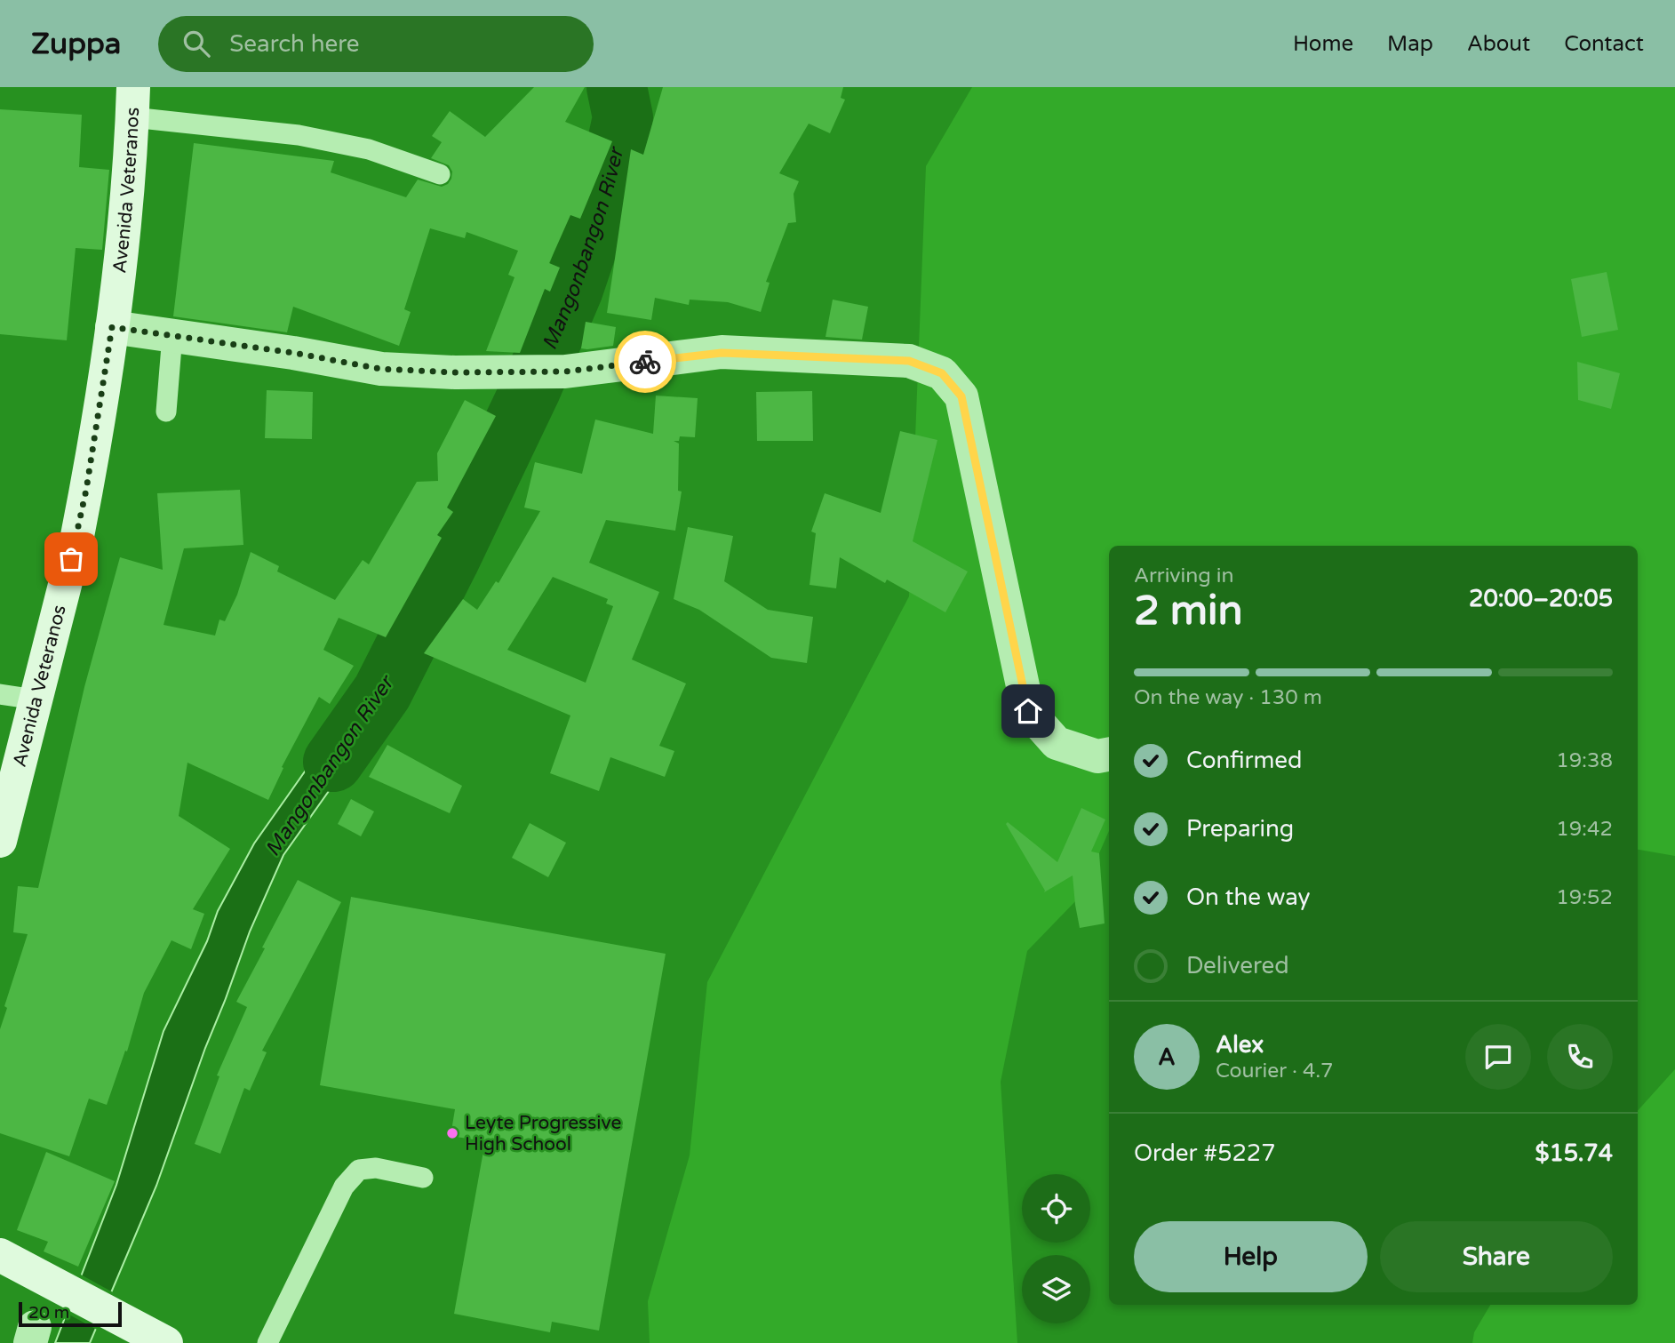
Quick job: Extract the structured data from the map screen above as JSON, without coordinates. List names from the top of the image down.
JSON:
{
  "streets": {
    "main road": ["Avenida Veteranos"]
  },
  "water": ["Mangonbangon River"],
  "places": ["Leyte Progressive High School"],
  "scale_bar": "20 m",
  "page": {
    "header": "Zuppa",
    "search": "Search here",
    "nav": [
      "Home",
      "Map",
      "About",
      "Contact"
    ],
    "heading": ["2 min", "Arriving in", "20:00–20:05"],
    "panel": [
      "Alex",
      "Courier · 4.7",
      "Order #5227",
      "$15.74"
    ],
    "bar": "On the way · 130 m",
    "list": [
      ["Confirmed", "19:38"],
      ["Preparing", "19:42"],
      ["On the way", "19:52"],
      "Delivered"
    ],
    "round": "A",
    "buttons": ["Help", "Share"],
    "scale": "20 m"
  }
}
